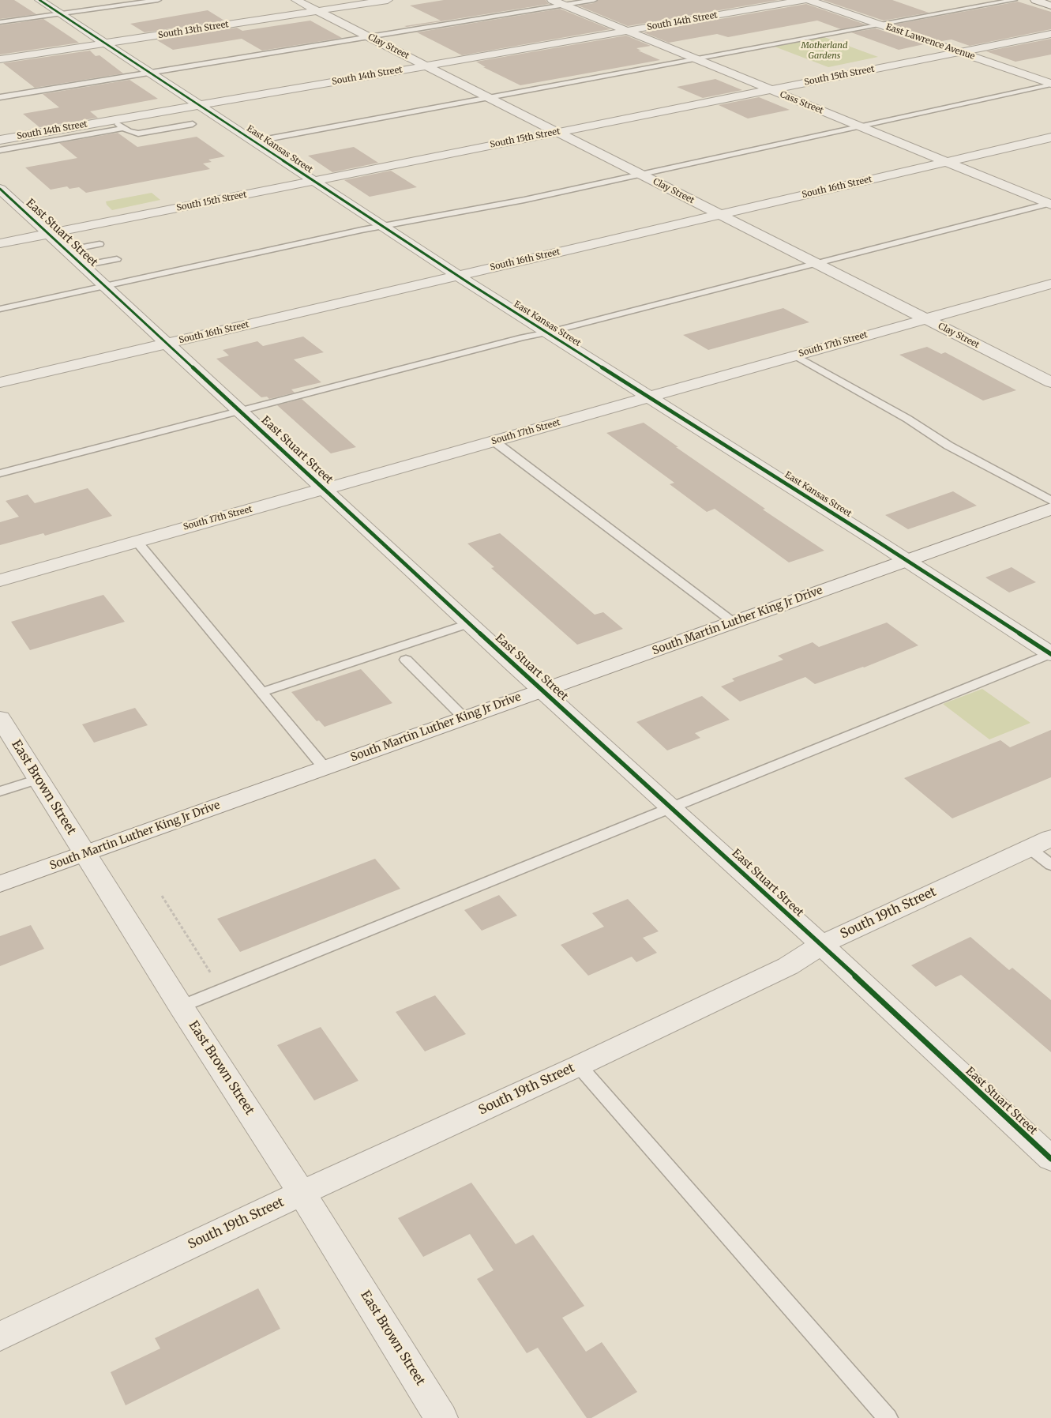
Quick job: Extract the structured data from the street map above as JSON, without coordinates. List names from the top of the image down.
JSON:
{
  "streets": {
    "street": [
      "South 14th Street",
      "South 13th Street",
      "East Lawrence Avenue",
      "Clay Street",
      "South 15th Street",
      "Cass Street",
      "East Kansas Street",
      "South 16th Street",
      "East Stuart Street",
      "South 17th Street",
      "South Martin Luther King Jr Drive",
      "East Brown Street",
      "South 19th Street"
    ]
  },
  "crossings": [
    ["South 14th Street", "Clay Street"],
    ["South 14th Street", "Cass Street"],
    ["South 14th Street", "East Kansas Street"],
    ["South 13th Street", "Clay Street"],
    ["South 13th Street", "East Kansas Street"],
    ["East Lawrence Avenue", "South 15th Street"],
    ["Clay Street", "South 15th Street"],
    ["Clay Street", "South 16th Street"],
    ["Clay Street", "South 17th Street"],
    ["South 15th Street", "Cass Street"],
    ["South 15th Street", "East Kansas Street"],
    ["South 15th Street", "East Stuart Street"],
    ["Cass Street", "South 16th Street"],
    ["East Kansas Street", "South 16th Street"],
    ["East Kansas Street", "South 17th Street"],
    ["East Kansas Street", "South Martin Luther King Jr Drive"],
    ["South 16th Street", "East Stuart Street"],
    ["East Stuart Street", "South 17th Street"],
    ["East Stuart Street", "South Martin Luther King Jr Drive"],
    ["East Stuart Street", "South 19th Street"],
    ["South Martin Luther King Jr Drive", "East Brown Street"],
    ["East Brown Street", "South 19th Street"]
  ],
  "parks": ["Motherland Gardens"]
}
